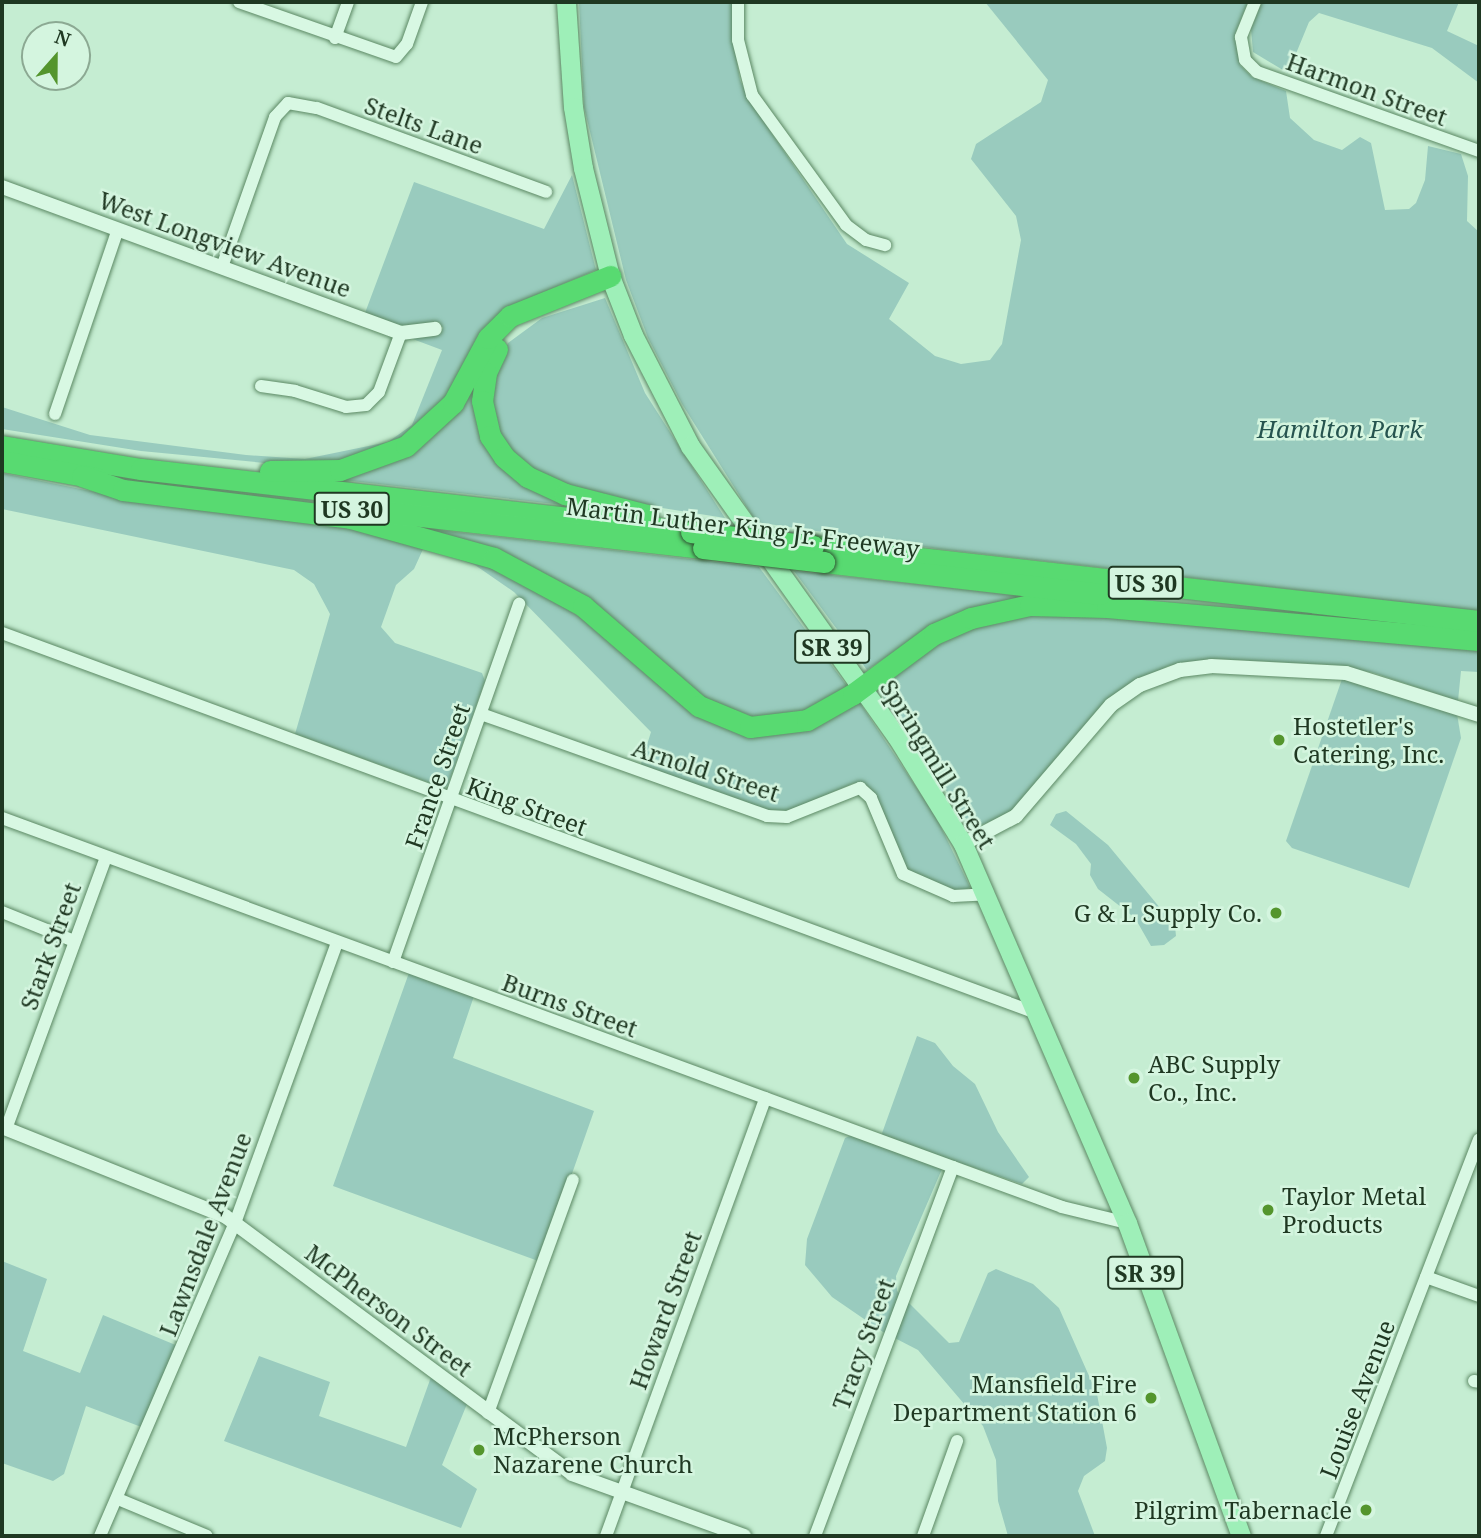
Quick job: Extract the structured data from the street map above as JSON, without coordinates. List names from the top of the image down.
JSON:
{
  "streets": {
    "highway": ["US 30", "Martin Luther King Jr. Freeway"],
    "main road": ["SR 39", "Springmill Street"],
    "street": [
      "Harmon Street",
      "Stelts Lane",
      "West Longview Avenue",
      "Arnold Street",
      "France Street",
      "King Street",
      "Stark Street",
      "Burns Street",
      "Lawnsdale Avenue",
      "McPherson Street",
      "Howard Street",
      "Tracy Street",
      "Louise Avenue"
    ]
  },
  "crossings": [
    ["Stelts Lane", "West Longview Avenue"],
    ["Springmill Street", "Arnold Street"],
    ["Springmill Street", "King Street"],
    ["Springmill Street", "Burns Street"],
    ["Arnold Street", "France Street"],
    ["France Street", "King Street"],
    ["France Street", "Burns Street"],
    ["Stark Street", "Burns Street"],
    ["Stark Street", "McPherson Street"],
    ["Burns Street", "Lawnsdale Avenue"],
    ["Burns Street", "Howard Street"],
    ["Burns Street", "Tracy Street"],
    ["Lawnsdale Avenue", "McPherson Street"],
    ["McPherson Street", "Howard Street"]
  ],
  "parks": ["Hamilton Park"],
  "places": [
    "Hostetler's Catering, Inc.",
    "G & L Supply Co.",
    "ABC Supply Co., Inc.",
    "Taylor Metal Products",
    "Mansfield Fire Department Station 6",
    "McPherson Nazarene Church",
    "Pilgrim Tabernacle"
  ],
  "north": "top"
}
